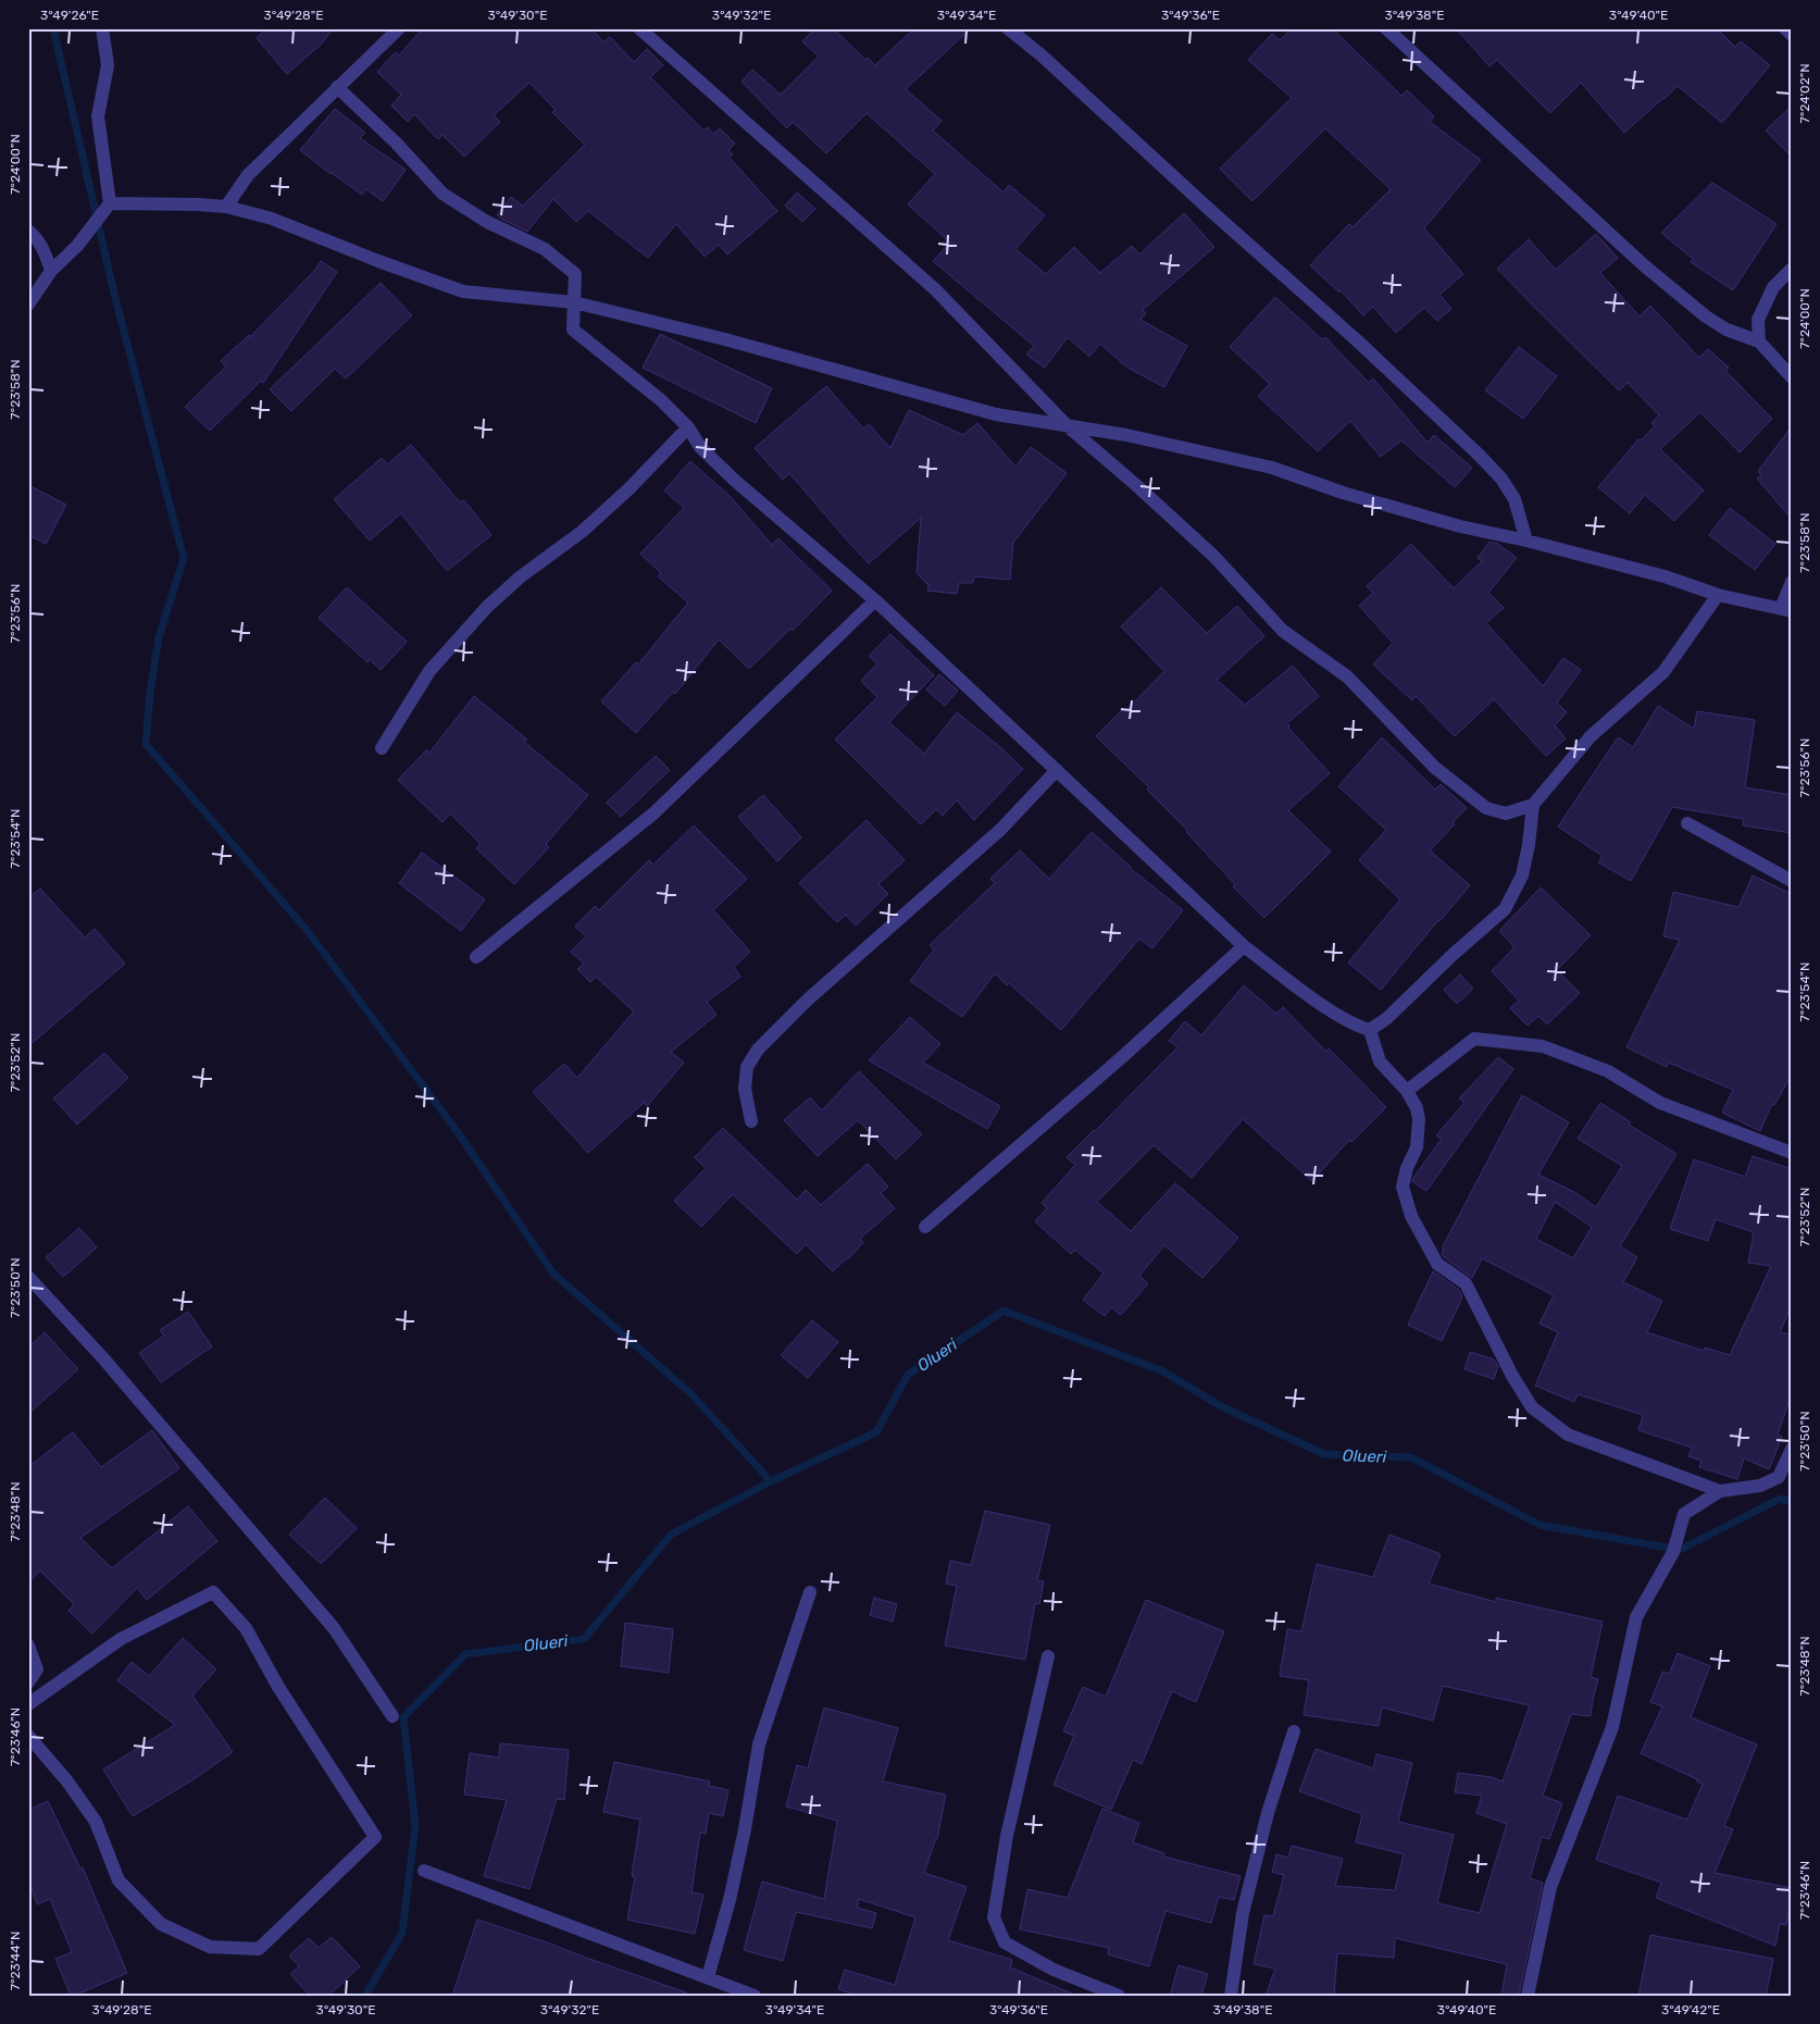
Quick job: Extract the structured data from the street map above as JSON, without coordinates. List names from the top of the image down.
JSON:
{
  "water": ["Olueri"],
  "coordinates": [
    "3°49'26\"E",
    "3°49'28\"E",
    "3°49'30\"E",
    "3°49'32\"E",
    "3°49'34\"E",
    "3°49'36\"E",
    "3°49'38\"E",
    "3°49'40\"E",
    "7°24'02\"N",
    "7°24'00\"N",
    "7°23'58\"N",
    "7°23'56\"N",
    "7°23'54\"N",
    "7°23'52\"N",
    "7°23'50\"N",
    "7°23'48\"N",
    "7°23'46\"N",
    "7°23'44\"N",
    "3°49'42\"E"
  ]
}
